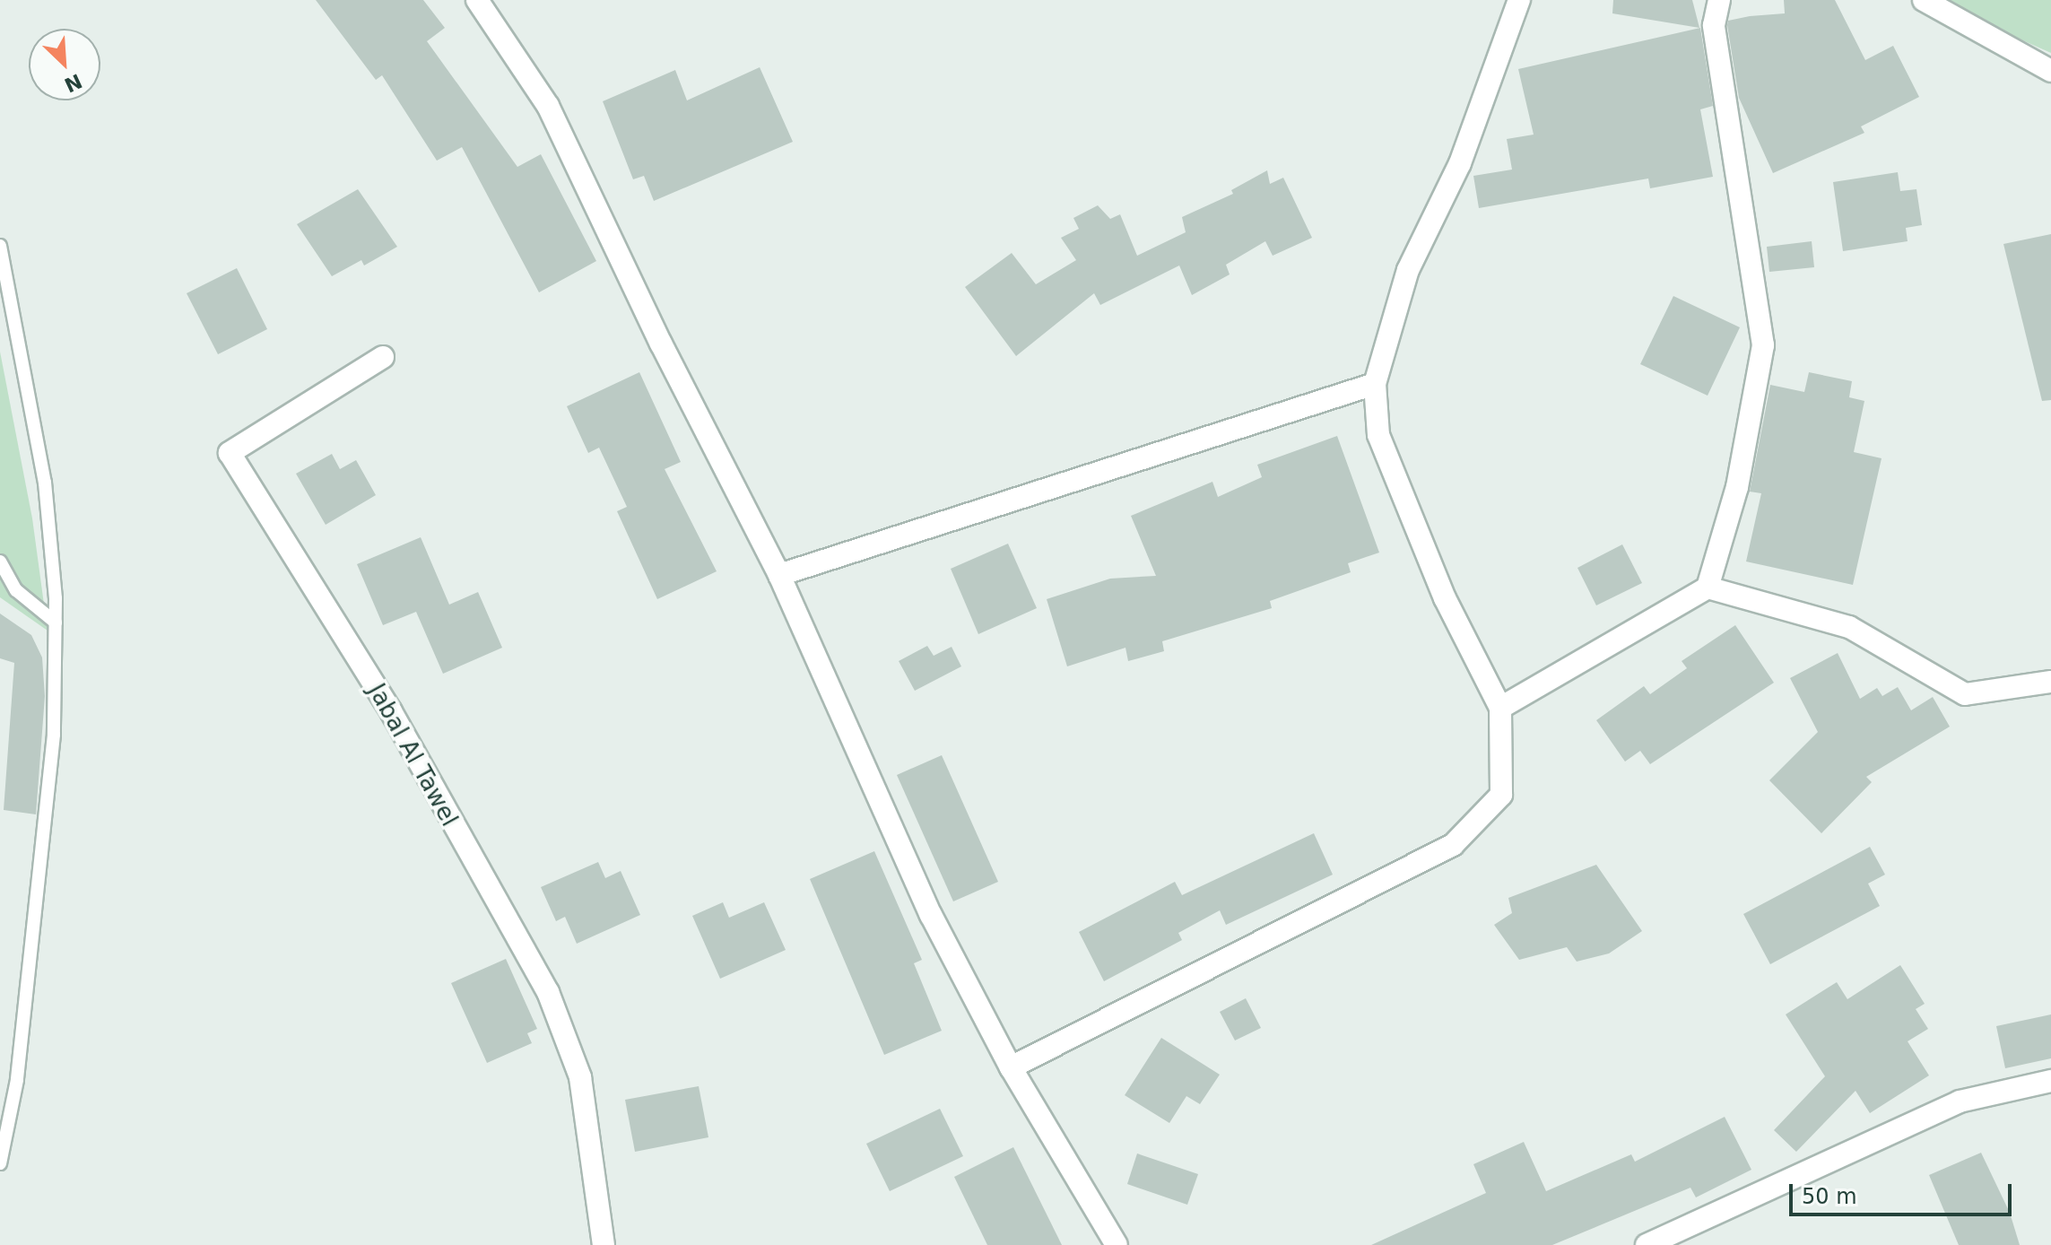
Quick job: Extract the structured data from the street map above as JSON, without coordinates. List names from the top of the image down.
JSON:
{
  "streets": {
    "street": ["Jabal Al Tawel"]
  },
  "scale_bar": "50 m",
  "north": "bottom right"
}
